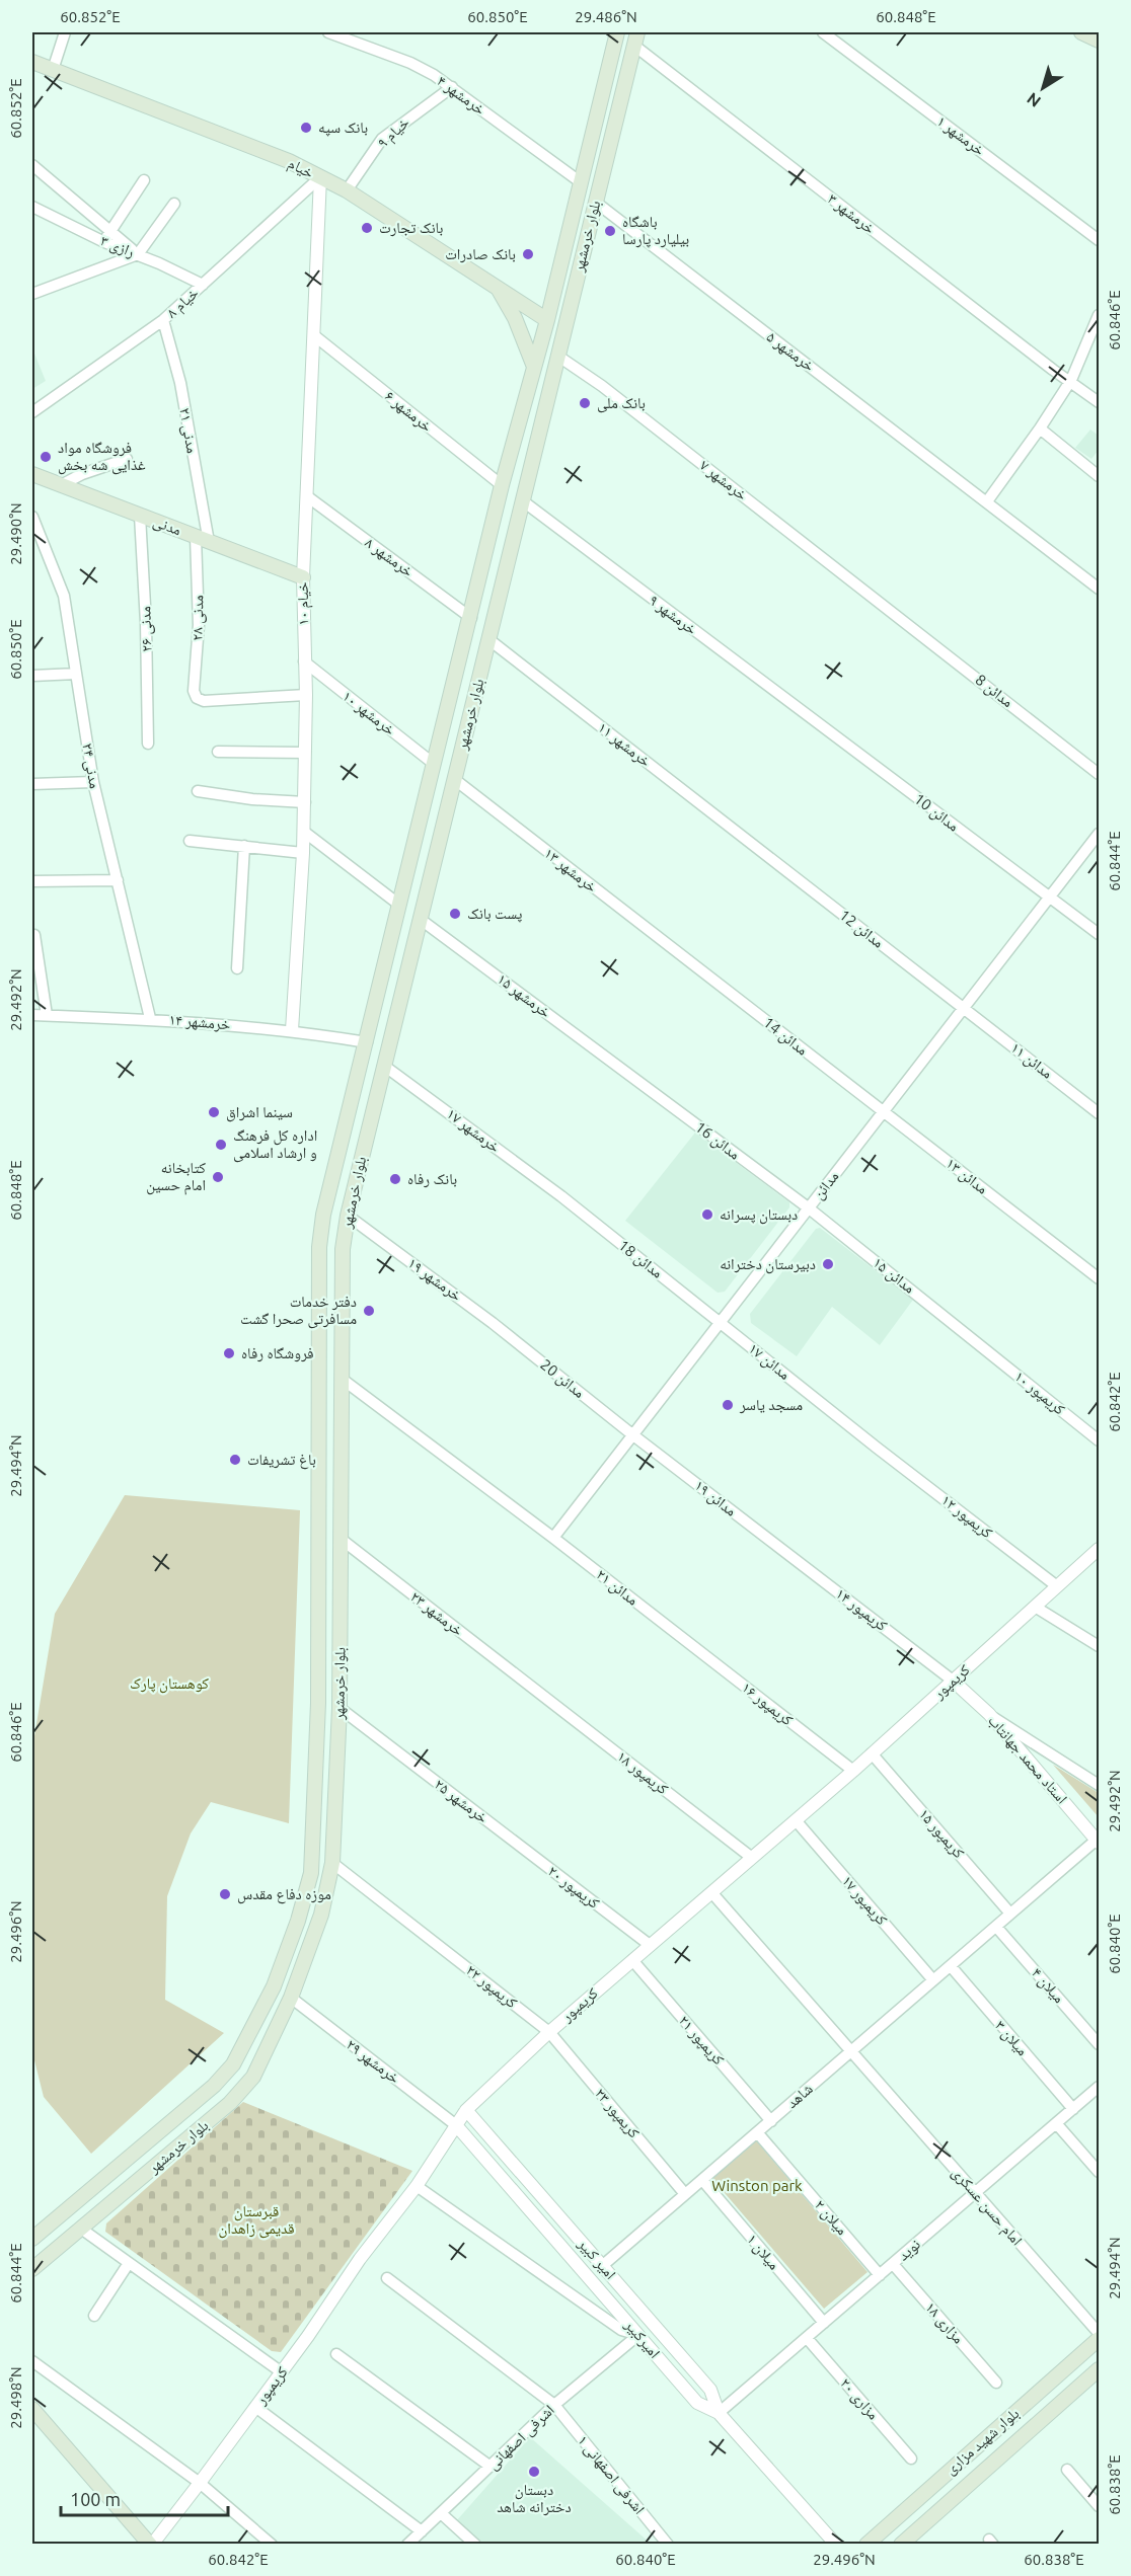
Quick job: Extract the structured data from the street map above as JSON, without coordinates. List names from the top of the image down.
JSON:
{
  "streets": {
    "main road": [
      "خیام",
      "بلوار خرمشهر",
      "مدنی",
      "بلوار شهید مزاری"
    ],
    "street": [
      "خرمشهر ۴",
      "خیام ۹",
      "خرمشهر ۱",
      "خرمشهر ۳",
      "رازی ۳",
      "خیام ۸",
      "خرمشهر ۵",
      "خرمشهر ۶",
      "مدنی ۲۱",
      "خرمشهر ۷",
      "خرمشهر ۸",
      "خیام ۱۰",
      "خرمشهر ۹",
      "مدنی ۲۸",
      "مدنی ۲۶",
      "مدائن 8",
      "خرمشهر ۱۰",
      "خرمشهر ۱۱",
      "مدنی ۲۴",
      "مدائن 10",
      "خرمشهر ۱۳",
      "مدائن 12",
      "خرمشهر ۱۵",
      "خرمشهر ۱۴",
      "مدائن 14",
      "مدائن ۱۱",
      "خرمشهر ۱۷",
      "مدائن 16",
      "مدائن ۱۳",
      "مدائن",
      "مدائن 18",
      "مدائن ۱۵",
      "خرمشهر ۱۹",
      "مدائن ۱۷",
      "مدائن 20",
      "کریمپور ۱۰",
      "مدائن ۱۹",
      "کریمپور ۱۲",
      "مدائن ۲۱",
      "کریمپور ۱۴",
      "خرمشهر ۲۳",
      "کریمپور",
      "کریمپور ۱۶",
      "استاد محمد جهانتاب",
      "کریمپور ۱۸",
      "خرمشهر ۲۵",
      "کریمپور ۱۵",
      "کریمپور ۲۰",
      "کریمپور ۱۷",
      "میلان ۴",
      "کریمپور ۲۲",
      "میلان ۳",
      "کریمپور ۲۱",
      "خرمشهر ۲۹",
      "شاهد",
      "کریمپور ۲۳",
      "امام حسن عسکری",
      "میلان ۲",
      "نوید",
      "میلان ۱",
      "امیر کبیر",
      "مزاری ۱۸",
      "امیرکبیر",
      "مزاری ۲۰",
      "اشرفی اصفهانی",
      "اشرفی اصفهانی ۱"
    ]
  },
  "crossings": [
    ["خرمشهر ۴", "خیام ۹"],
    ["خرمشهر ۴", "بلوار خرمشهر"],
    ["خیام ۹", "خیام"],
    ["خیام", "بلوار خرمشهر"],
    ["خیام", "خیام ۸"],
    ["خیام", "خیام ۱۰"],
    ["خرمشهر ۳", "بلوار خرمشهر"],
    ["بلوار خرمشهر", "خرمشهر ۵"],
    ["بلوار خرمشهر", "خرمشهر ۶"],
    ["بلوار خرمشهر", "خرمشهر ۷"],
    ["بلوار خرمشهر", "خرمشهر ۸"],
    ["بلوار خرمشهر", "خرمشهر ۹"],
    ["بلوار خرمشهر", "خرمشهر ۱۰"],
    ["بلوار خرمشهر", "خرمشهر ۱۱"],
    ["بلوار خرمشهر", "خرمشهر ۱۳"],
    ["بلوار خرمشهر", "خرمشهر ۱۵"],
    ["بلوار خرمشهر", "خرمشهر ۱۴"],
    ["بلوار خرمشهر", "خرمشهر ۱۷"],
    ["بلوار خرمشهر", "خرمشهر ۱۹"],
    ["بلوار خرمشهر", "مدائن ۲۱"],
    ["بلوار خرمشهر", "خرمشهر ۲۳"],
    ["بلوار خرمشهر", "خرمشهر ۲۵"],
    ["بلوار خرمشهر", "کریمپور ۲۲"],
    ["بلوار خرمشهر", "خرمشهر ۲۹"],
    ["رازی ۳", "خیام ۸"],
    ["خیام ۸", "مدنی ۲۱"],
    ["خیام ۸", "خیام ۱۰"],
    ["خرمشهر ۶", "خیام ۱۰"],
    ["مدنی ۲۱", "مدنی"],
    ["مدنی ۲۱", "مدنی ۲۸"],
    ["خرمشهر ۷", "مدائن 8"],
    ["مدنی", "خیام ۱۰"],
    ["مدنی", "مدنی ۲۸"],
    ["مدنی", "مدنی ۲۶"],
    ["خرمشهر ۸", "خیام ۱۰"],
    ["خیام ۱۰", "مدنی ۲۸"],
    ["خیام ۱۰", "خرمشهر ۱۰"],
    ["خیام ۱۰", "خرمشهر ۱۴"],
    ["خرمشهر ۹", "مدائن 10"],
    ["خرمشهر ۱۱", "مدائن 12"],
    ["مدنی ۲۴", "خرمشهر ۱۴"],
    ["مدائن 10", "مدائن"],
    ["خرمشهر ۱۳", "مدائن 14"],
    ["مدائن 12", "مدائن ۱۱"],
    ["مدائن 12", "مدائن"],
    ["خرمشهر ۱۵", "مدائن 16"],
    ["مدائن 14", "مدائن ۱۳"],
    ["مدائن 14", "مدائن"],
    ["مدائن ۱۱", "مدائن"],
    ["خرمشهر ۱۷", "مدائن 18"],
    ["مدائن 16", "مدائن"],
    ["مدائن 16", "مدائن ۱۵"],
    ["مدائن ۱۳", "مدائن"],
    ["مدائن", "مدائن 18"],
    ["مدائن", "مدائن ۱۵"],
    ["مدائن", "مدائن ۱۷"],
    ["مدائن", "مدائن 20"],
    ["مدائن", "مدائن ۱۹"],
    ["مدائن", "مدائن ۲۱"],
    ["مدائن 18", "مدائن ۱۷"],
    ["مدائن ۱۵", "کریمپور ۱۰"],
    ["خرمشهر ۱۹", "مدائن 20"],
    ["مدائن ۱۷", "کریمپور ۱۲"],
    ["مدائن 20", "مدائن ۱۹"],
    ["مدائن ۱۹", "کریمپور ۱۴"],
    ["کریمپور ۱۲", "کریمپور"],
    ["مدائن ۲۱", "کریمپور ۱۶"],
    ["کریمپور ۱۴", "کریمپور"],
    ["کریمپور ۱۴", "استاد محمد جهانتاب"],
    ["خرمشهر ۲۳", "کریمپور ۱۸"],
    ["کریمپور", "کریمپور ۱۶"],
    ["کریمپور", "استاد محمد جهانتاب"],
    ["کریمپور", "کریمپور ۱۸"],
    ["کریمپور", "کریمپور ۱۵"],
    ["کریمپور", "کریمپور ۲۰"],
    ["کریمپور", "کریمپور ۱۷"],
    ["کریمپور", "کریمپور ۲۲"],
    ["کریمپور", "کریمپور ۲۱"],
    ["کریمپور", "خرمشهر ۲۹"],
    ["کریمپور", "کریمپور ۲۳"],
    ["کریمپور", "امام حسن عسکری"],
    ["کریمپور", "امیر کبیر"],
    ["کریمپور", "امیرکبیر"],
    ["استاد محمد جهانتاب", "شاهد"],
    ["خرمشهر ۲۵", "کریمپور ۲۰"],
    ["کریمپور ۱۵", "شاهد"],
    ["کریمپور ۱۷", "شاهد"],
    ["میلان ۴", "شاهد"],
    ["کریمپور ۲۲", "کریمپور ۲۳"],
    ["میلان ۳", "شاهد"],
    ["میلان ۳", "نوید"],
    ["کریمپور ۲۱", "شاهد"],
    ["خرمشهر ۲۹", "امیرکبیر"],
    ["شاهد", "کریمپور ۲۳"],
    ["شاهد", "امام حسن عسکری"],
    ["شاهد", "میلان ۲"],
    ["شاهد", "میلان ۱"],
    ["شاهد", "امیر کبیر"],
    ["امام حسن عسکری", "نوید"],
    ["میلان ۲", "نوید"],
    ["نوید", "میلان ۱"],
    ["نوید", "امیر کبیر"],
    ["نوید", "مزاری ۱۸"],
    ["نوید", "امیرکبیر"],
    ["نوید", "مزاری ۲۰"],
    ["امیر کبیر", "امیرکبیر"],
    ["امیرکبیر", "اشرفی اصفهانی"],
    ["اشرفی اصفهانی", "اشرفی اصفهانی ۱"]
  ],
  "parks": ["کوهستان پارک", "Winston park", "قبرستان قدیمی زاهدان"],
  "places": [
    "بانک سپه",
    "بانک تجارت",
    "باشگاه بیلیارد پارسا",
    "بانک صادرات",
    "بانک ملی",
    "فروشگاه مواد غذایی شه بخش",
    "پست بانک",
    "سینما اشراق",
    "اداره کل فرهنگ و ارشاد اسلامی",
    "کتابخانه امام حسین",
    "بانک رفاه",
    "دبستان پسرانه",
    "دبیرستان دخترانه",
    "دفتر خدمات مسافرتی صحرا گشت",
    "فروشگاه رفاه",
    "مسجد یاسر",
    "باغ تشریفات",
    "موزه دفاع مقدس",
    "دبستان دخترانه شاهد"
  ],
  "scale_bar": "100 m",
  "north": "bottom left",
  "coordinates": [
    "60.852°E",
    "60.850°E",
    "29.486°N",
    "60.848°E",
    "60.846°E",
    "29.490°N",
    "60.844°E",
    "29.492°N",
    "60.842°E",
    "29.494°N",
    "29.496°N",
    "60.840°E",
    "29.498°N",
    "60.838°E"
  ]
}
